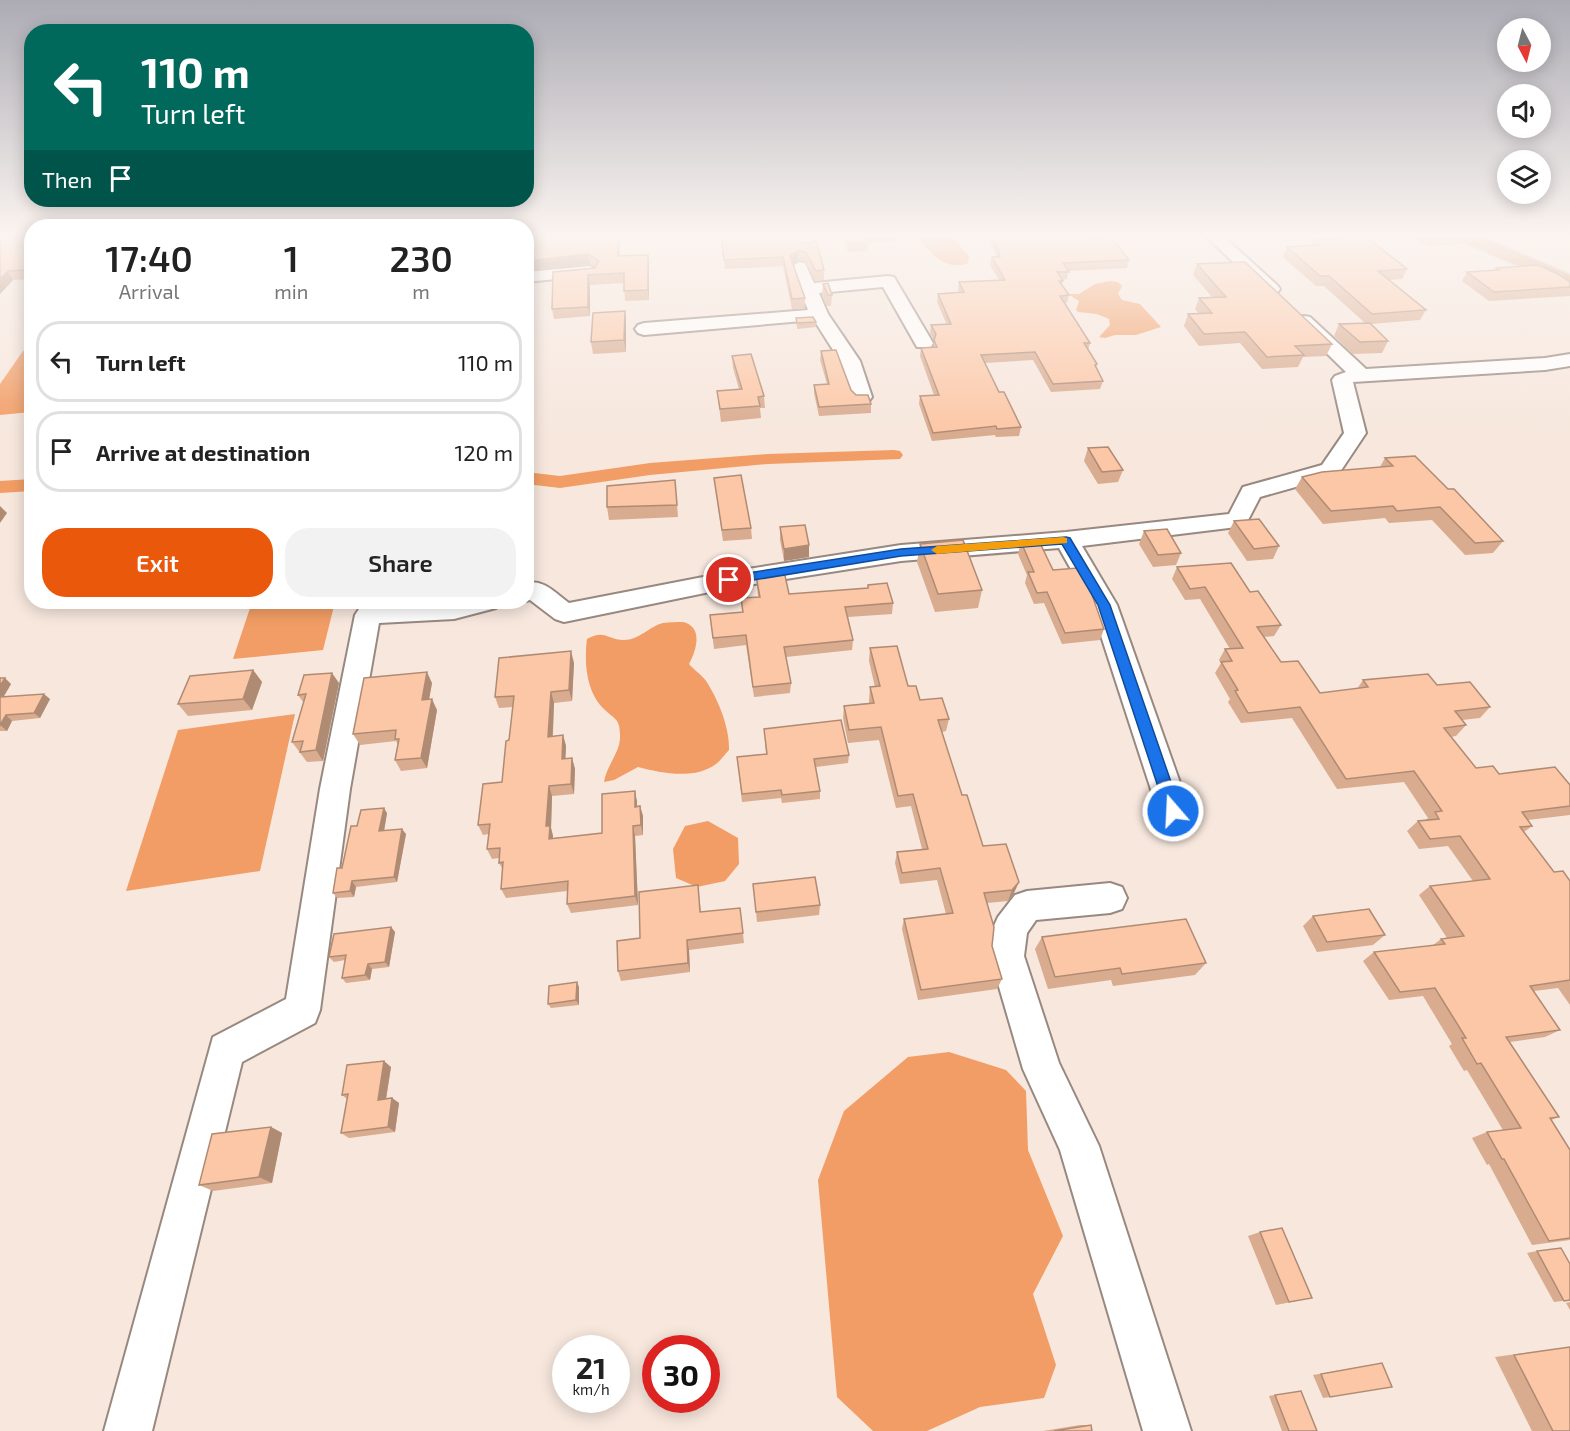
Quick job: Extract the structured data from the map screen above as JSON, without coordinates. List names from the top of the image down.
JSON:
{
  "north": "bottom",
  "page": {
    "turn": ["110 m", "Turn left"],
    "then": "Then",
    "eta": [
      "17:40",
      "Arrival",
      "1",
      "min",
      "230",
      "m"
    ],
    "list": [
      {
        "name": "Turn left",
        "value": "110 m"
      },
      {
        "name": "Arrive at destination",
        "value": "120 m"
      }
    ],
    "buttons": ["Exit", "Share"],
    "speed": "21 km/h",
    "limit": "30"
  }
}
